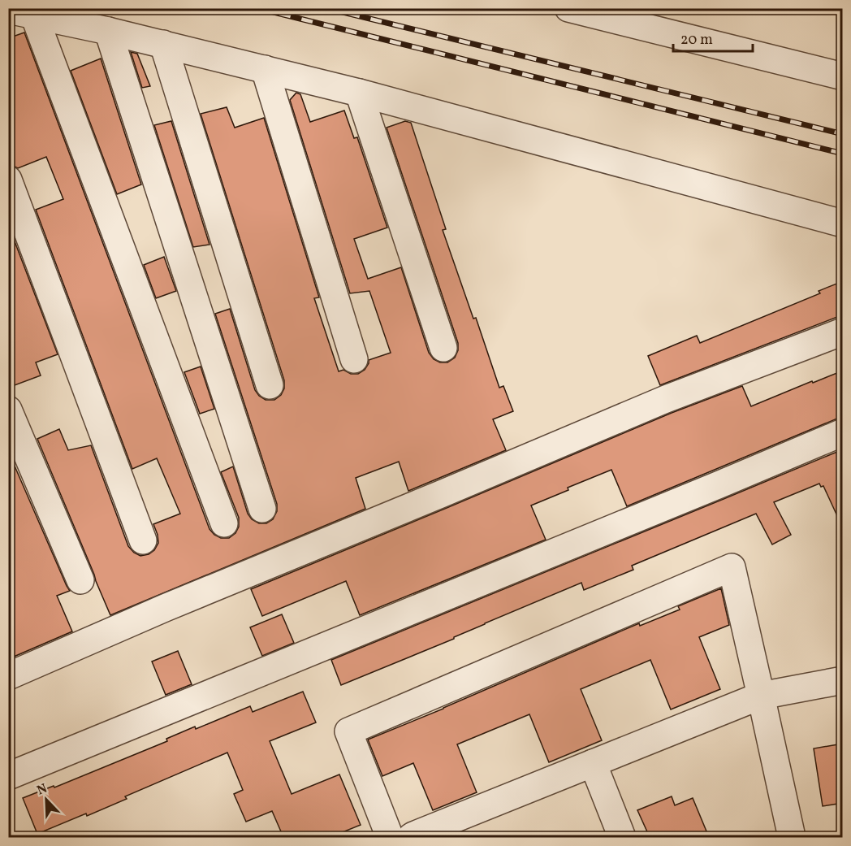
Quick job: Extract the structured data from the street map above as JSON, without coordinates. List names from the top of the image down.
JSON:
{
  "scale_bar": "20 m",
  "north": "top left"
}
